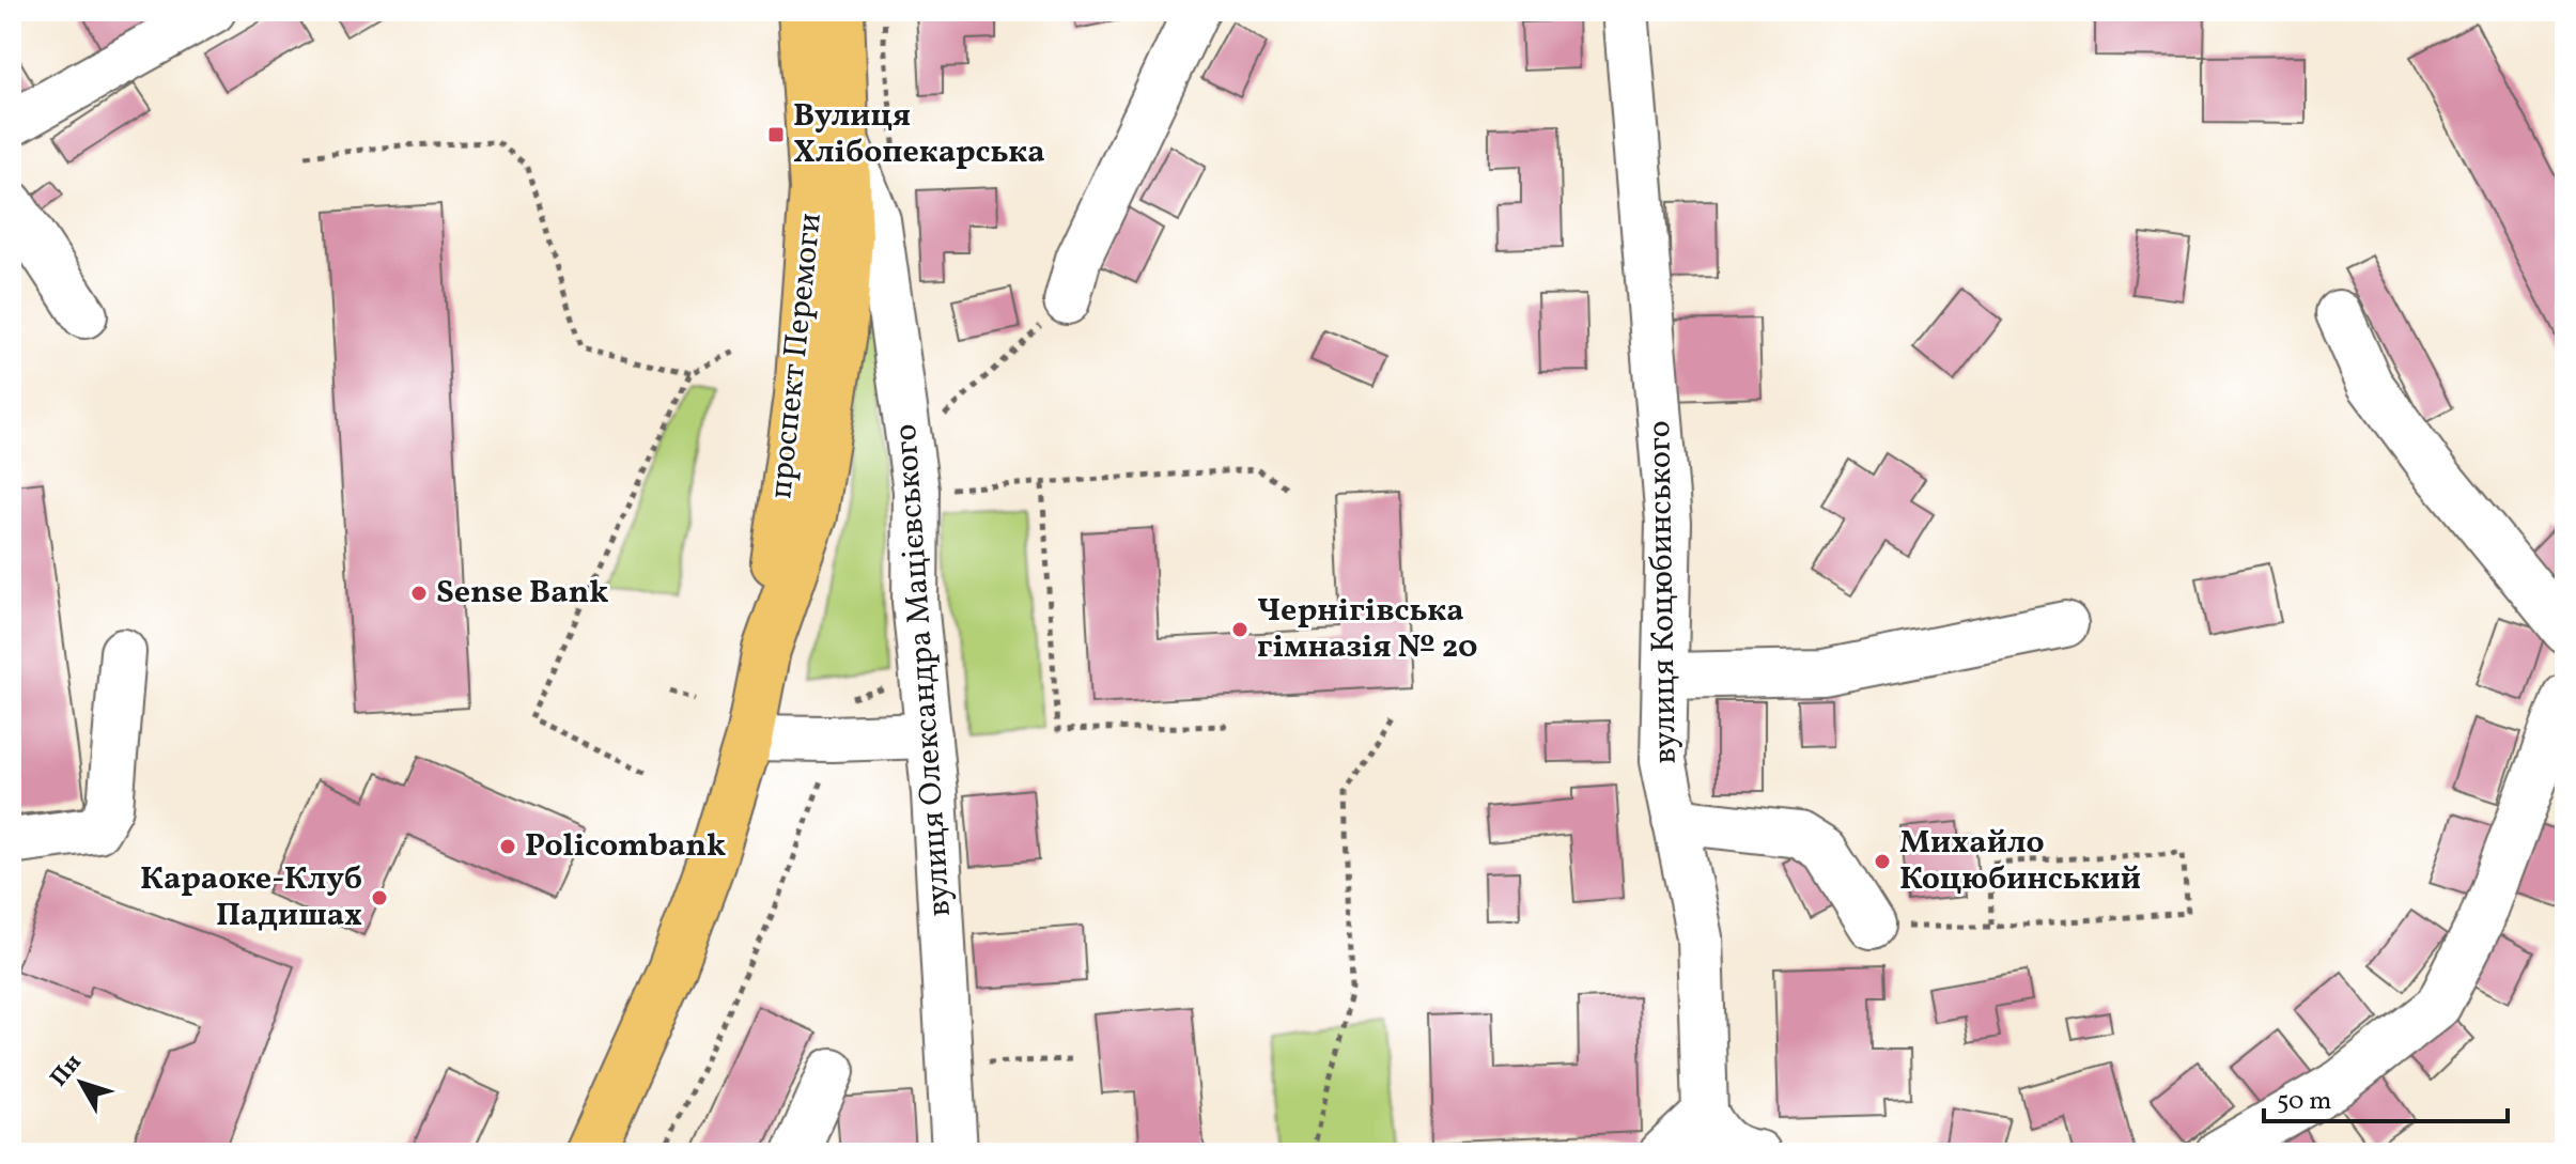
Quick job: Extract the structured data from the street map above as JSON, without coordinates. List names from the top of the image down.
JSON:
{
  "streets": {
    "main road": ["проспект Перемоги"],
    "street": ["вулиця Коцюбинського", "вулиця Олександра Мацієвського"]
  },
  "crossings": [
    ["проспект Перемоги", "вулиця Олександра Мацієвського"]
  ],
  "places": {
    "transit": ["Вулиця Хлібопекарська"],
    "other": [
      "Sense Bank",
      "Чернігівська гімназія № 20",
      "Policombank",
      "Михайло Коцюбинський",
      "Караоке-Клуб Падишах"
    ]
  },
  "scale_bar": "50 m",
  "north": "top left"
}
